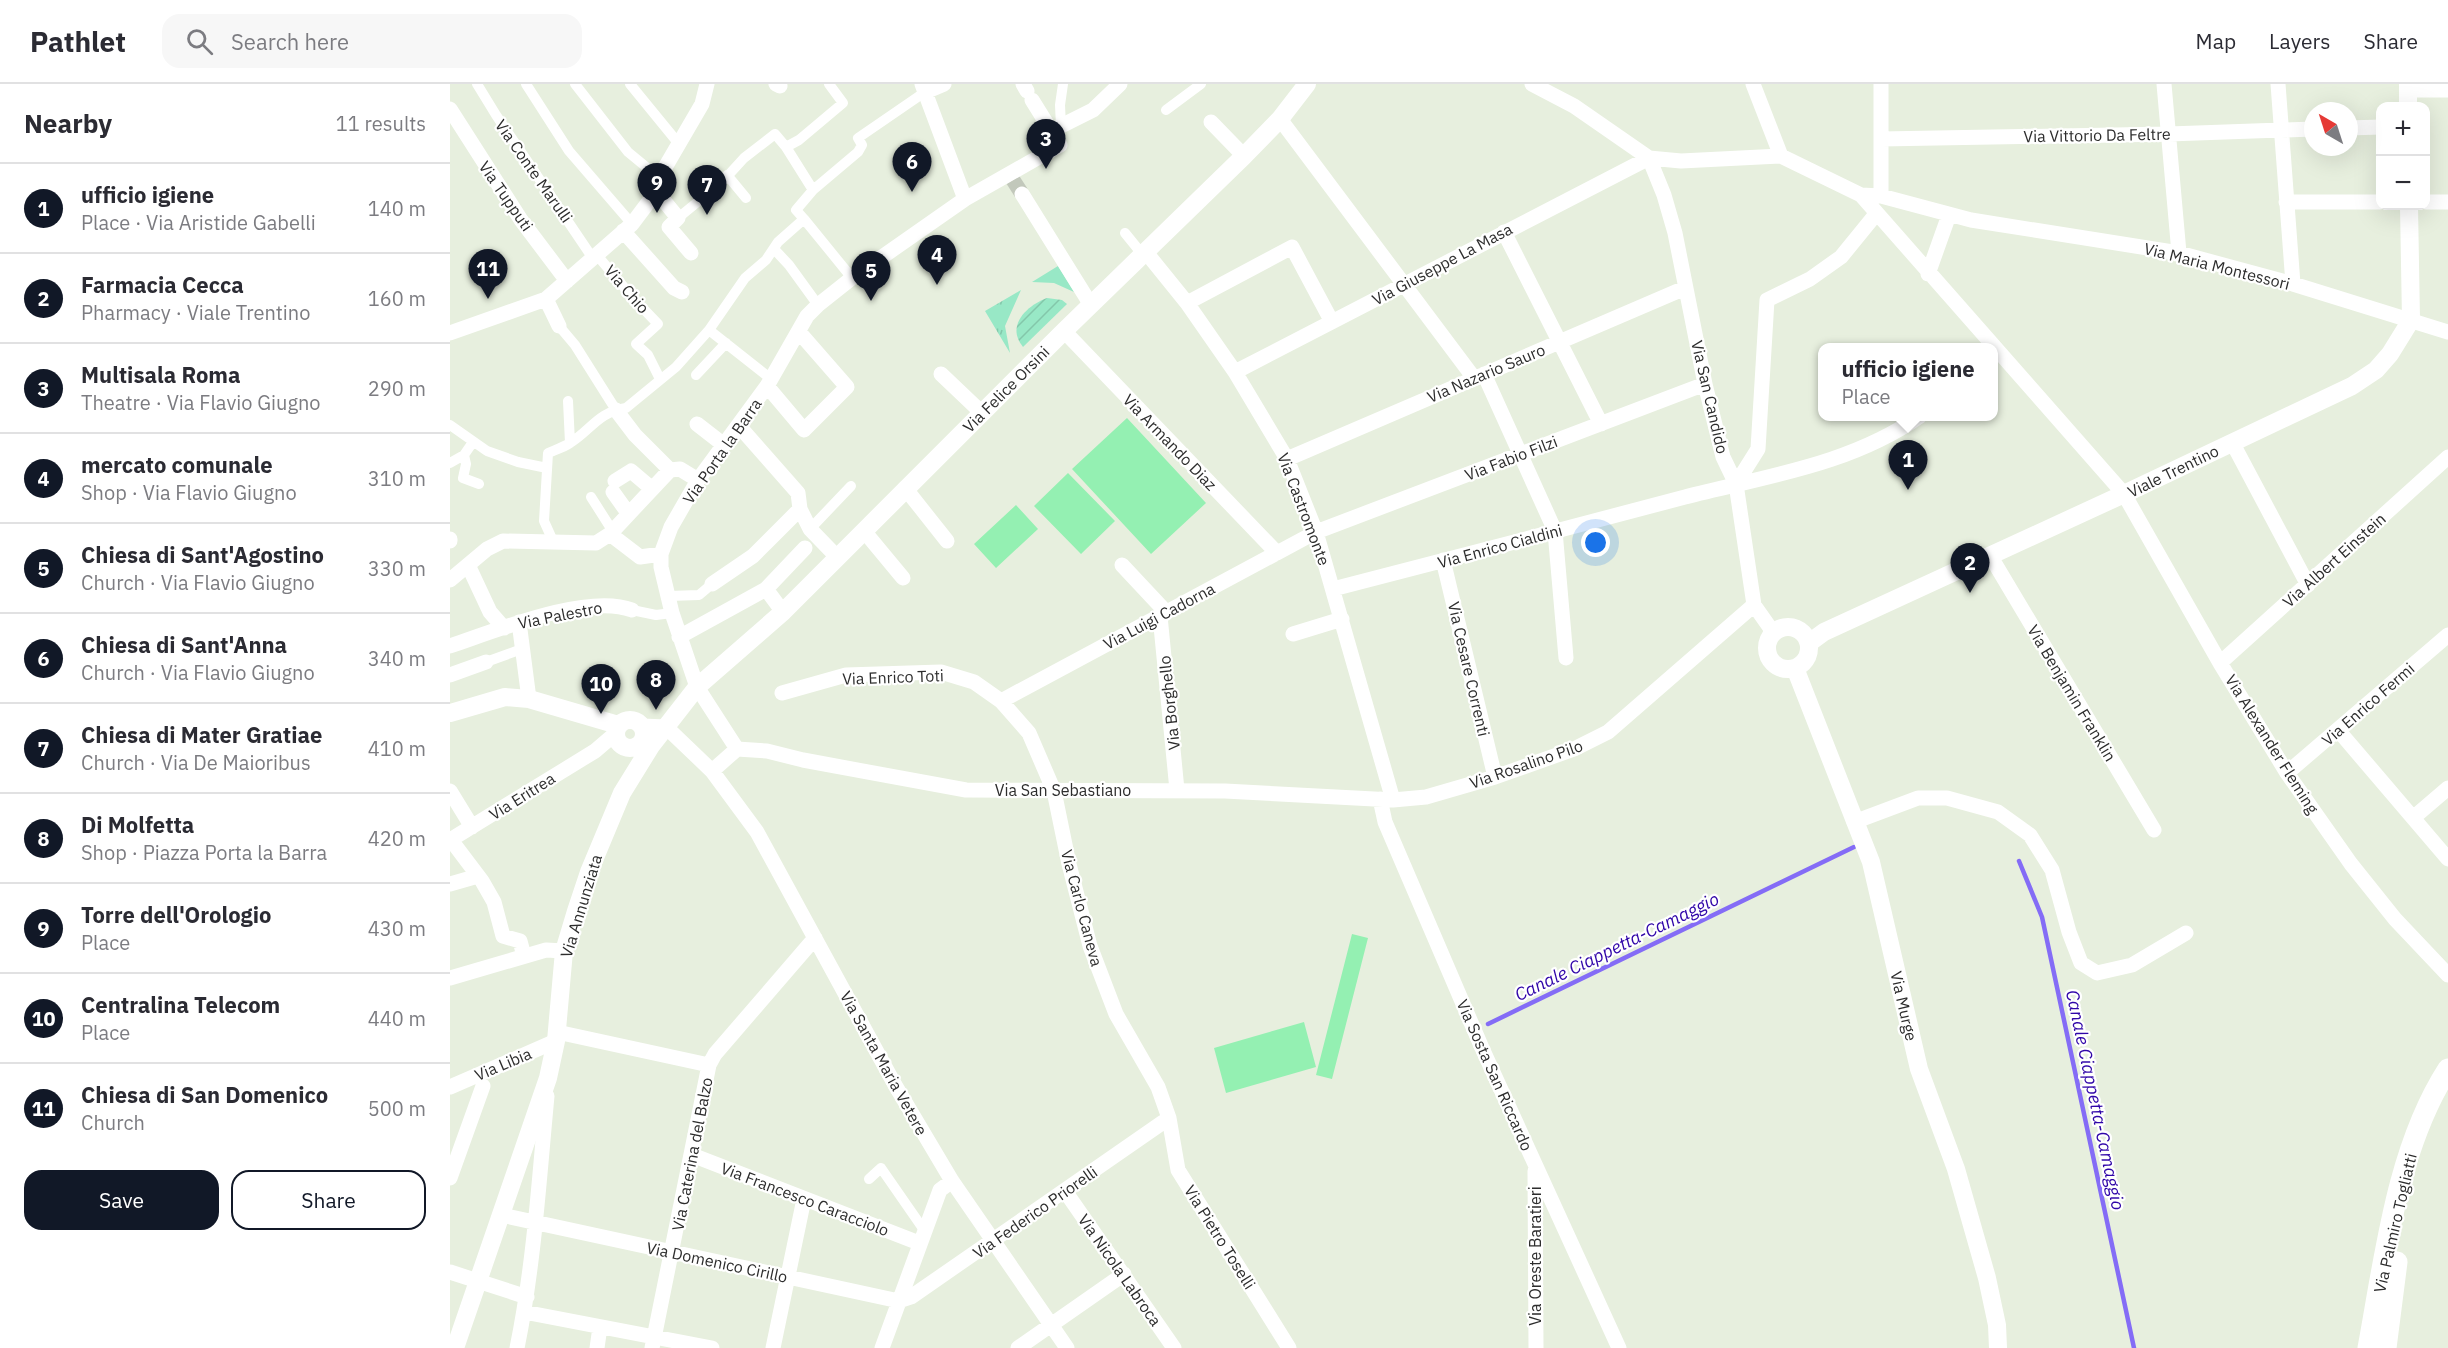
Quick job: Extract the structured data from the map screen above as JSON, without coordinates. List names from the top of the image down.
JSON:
{
  "streets": {
    "main road": ["Via Palmiro Togliatti"],
    "street": [
      "Via Vittorio Da Feltre",
      "Via Conte Marulli",
      "Via Tupputi",
      "Via Giuseppe La Masa",
      "Via Maria Montessori",
      "Via Chio",
      "Via Nazario Sauro",
      "Via Felice Orsini",
      "Via San Candido",
      "Via Armando Diaz",
      "Via Porta la Barra",
      "Via Fabio Filzi",
      "Viale Trentino",
      "Via Castromonte",
      "Via Enrico Cialdini",
      "Via Albert Einstein",
      "Via Palestro",
      "Via Luigi Cadorna",
      "Via Cesare Correnti",
      "Via Enrico Toti",
      "Via Benjamin Franklin",
      "Via Borghello",
      "Via Enrico Fermi",
      "Via Alexander Fleming",
      "Via Rosalino Pilo",
      "Via San Sebastiano",
      "Via Eritrea",
      "Via Annunziata",
      "Via Carlo Caneva",
      "Via Murge",
      "Via Santa Maria Vetere",
      "Via Libia",
      "Via Sosta San Riccardo",
      "Via Caterina del Balzo",
      "Via Francesco Caracciolo",
      "Via Federico Priorelli",
      "Via Pietro Toselli",
      "Via Oreste Baratieri",
      "Via Domenico Cirillo",
      "Via Nicola Labroca"
    ]
  },
  "crossings": [
    ["Via Conte Marulli", "Via Chio"],
    ["Via Giuseppe La Masa", "Via San Candido"],
    ["Via Giuseppe La Masa", "Via Castromonte"],
    ["Via Maria Montessori", "Viale Trentino"],
    ["Via Maria Montessori", "Via Alexander Fleming"],
    ["Via Nazario Sauro", "Via San Candido"],
    ["Via Nazario Sauro", "Via Castromonte"],
    ["Via Felice Orsini", "Via Armando Diaz"],
    ["Via Felice Orsini", "Via Porta la Barra"],
    ["Via Felice Orsini", "Via Castromonte"],
    ["Via Felice Orsini", "Via Annunziata"],
    ["Via Felice Orsini", "Via Santa Maria Vetere"],
    ["Via San Candido", "Via Fabio Filzi"],
    ["Via San Candido", "Viale Trentino"],
    ["Via San Candido", "Via Enrico Cialdini"],
    ["Via San Candido", "Via Rosalino Pilo"],
    ["Via San Candido", "Via Murge"],
    ["Via Armando Diaz", "Via Luigi Cadorna"],
    ["Via Porta la Barra", "Via Palestro"],
    ["Via Porta la Barra", "Via San Sebastiano"],
    ["Via Fabio Filzi", "Via Castromonte"],
    ["Via Fabio Filzi", "Via Luigi Cadorna"],
    ["Viale Trentino", "Via Benjamin Franklin"],
    ["Viale Trentino", "Via Alexander Fleming"],
    ["Viale Trentino", "Via Murge"],
    ["Via Castromonte", "Via Enrico Cialdini"],
    ["Via Castromonte", "Via Luigi Cadorna"],
    ["Via Castromonte", "Via Rosalino Pilo"],
    ["Via Castromonte", "Via San Sebastiano"],
    ["Via Castromonte", "Via Sosta San Riccardo"],
    ["Via Enrico Cialdini", "Via Cesare Correnti"],
    ["Via Albert Einstein", "Via Alexander Fleming"],
    ["Via Luigi Cadorna", "Via Enrico Toti"],
    ["Via Luigi Cadorna", "Via Borghello"],
    ["Via Cesare Correnti", "Via Rosalino Pilo"],
    ["Via Enrico Toti", "Via San Sebastiano"],
    ["Via Enrico Toti", "Via Carlo Caneva"],
    ["Via Borghello", "Via San Sebastiano"],
    ["Via Enrico Fermi", "Via Alexander Fleming"],
    ["Via Rosalino Pilo", "Via San Sebastiano"],
    ["Via Rosalino Pilo", "Via Sosta San Riccardo"],
    ["Via San Sebastiano", "Via Carlo Caneva"],
    ["Via San Sebastiano", "Via Sosta San Riccardo"],
    ["Via Annunziata", "Via Santa Maria Vetere"],
    ["Via Annunziata", "Via Libia"],
    ["Via Annunziata", "Via Domenico Cirillo"],
    ["Via Carlo Caneva", "Via Federico Priorelli"],
    ["Via Carlo Caneva", "Via Pietro Toselli"],
    ["Via Santa Maria Vetere", "Via Federico Priorelli"],
    ["Via Sosta San Riccardo", "Via Oreste Baratieri"],
    ["Via Caterina del Balzo", "Via Francesco Caracciolo"],
    ["Via Caterina del Balzo", "Via Domenico Cirillo"],
    ["Via Federico Priorelli", "Via Pietro Toselli"],
    ["Via Federico Priorelli", "Via Domenico Cirillo"],
    ["Via Federico Priorelli", "Via Nicola Labroca"]
  ],
  "water": ["Canale Ciappetta-Camaggio"],
  "north": "top left",
  "page": {
    "header": "Pathlet",
    "search": "Search here",
    "nav": ["Map", "Layers", "Share"],
    "heading": ["Nearby", "11 results"],
    "map_buttons": ["+", "−"],
    "pins": [
      "3",
      "6",
      "9",
      "7",
      "4",
      "11",
      "5",
      "1",
      "2",
      "8",
      "10"
    ],
    "list": [
      {
        "mark": "1",
        "name": "ufficio igiene",
        "note": "Place · Via Aristide Gabelli",
        "value": "140 m"
      },
      {
        "mark": "2",
        "name": "Farmacia Cecca",
        "note": "Pharmacy · Viale Trentino",
        "value": "160 m"
      },
      {
        "mark": "3",
        "name": "Multisala Roma",
        "note": "Theatre · Via Flavio Giugno",
        "value": "290 m"
      },
      {
        "mark": "4",
        "name": "mercato comunale",
        "note": "Shop · Via Flavio Giugno",
        "value": "310 m"
      },
      {
        "mark": "5",
        "name": "Chiesa di Sant'Agostino",
        "note": "Church · Via Flavio Giugno",
        "value": "330 m"
      },
      {
        "mark": "6",
        "name": "Chiesa di Sant'Anna",
        "note": "Church · Via Flavio Giugno",
        "value": "340 m"
      },
      {
        "mark": "7",
        "name": "Chiesa di Mater Gratiae",
        "note": "Church · Via De Maioribus",
        "value": "410 m"
      },
      {
        "mark": "8",
        "name": "Di Molfetta",
        "note": "Shop · Piazza Porta la Barra",
        "value": "420 m"
      },
      {
        "mark": "9",
        "name": "Torre dell'Orologio",
        "note": "Place",
        "value": "430 m"
      },
      {
        "mark": "10",
        "name": "Centralina Telecom",
        "note": "Place",
        "value": "440 m"
      },
      {
        "mark": "11",
        "name": "Chiesa di San Domenico",
        "note": "Church",
        "value": "500 m"
      }
    ],
    "popup": ["ufficio igiene", "Place"],
    "buttons": ["Save", "Share"]
  }
}
